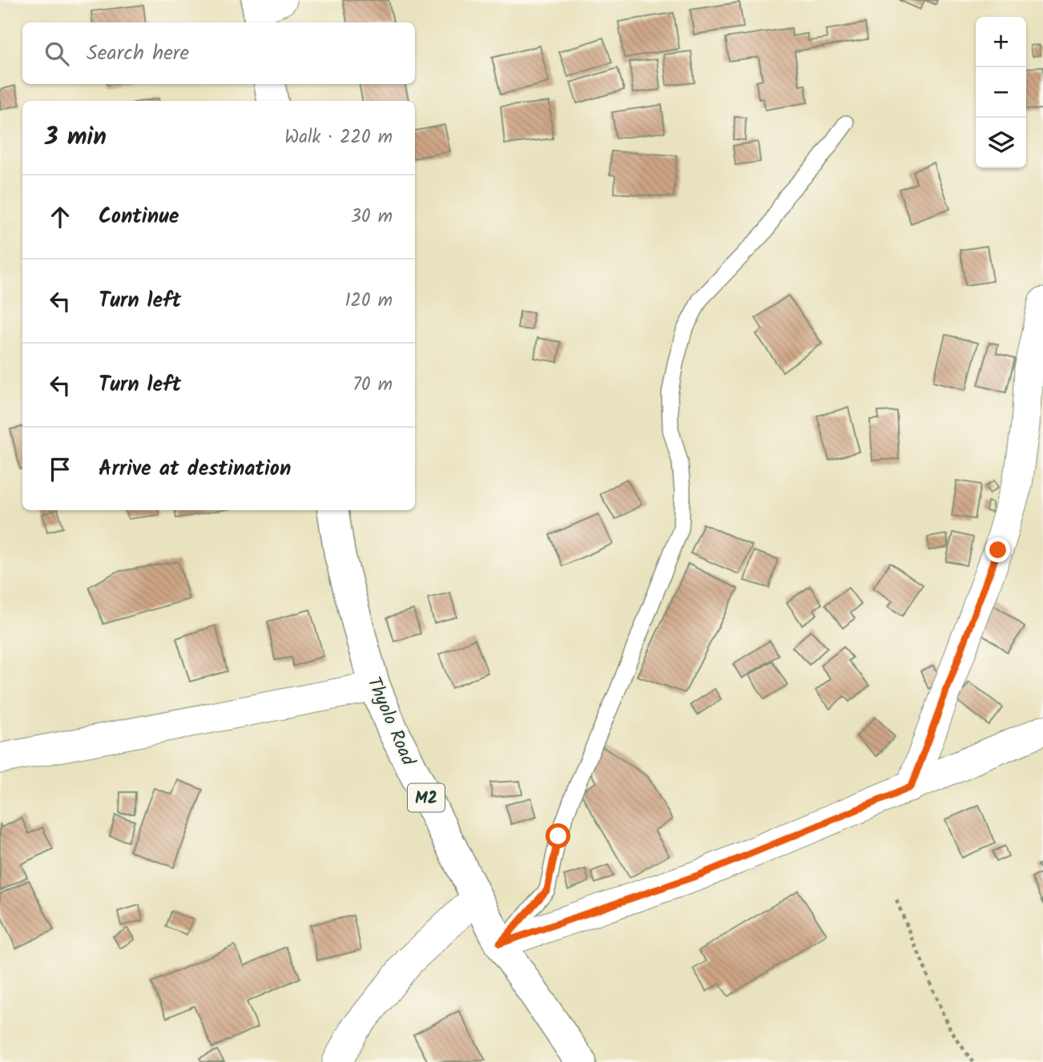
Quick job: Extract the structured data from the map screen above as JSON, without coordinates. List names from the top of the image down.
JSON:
{
  "streets": {
    "highway": ["Thyolo Road", "M2"]
  },
  "page": {
    "map_buttons": ["+", "−"],
    "search": "Search here",
    "heading": ["3 min", "Walk · 220 m"],
    "list": [
      ["Continue", "30 m"],
      ["Turn left", "120 m"],
      ["Turn left", "70 m"],
      "Arrive at destination"
    ]
  }
}
